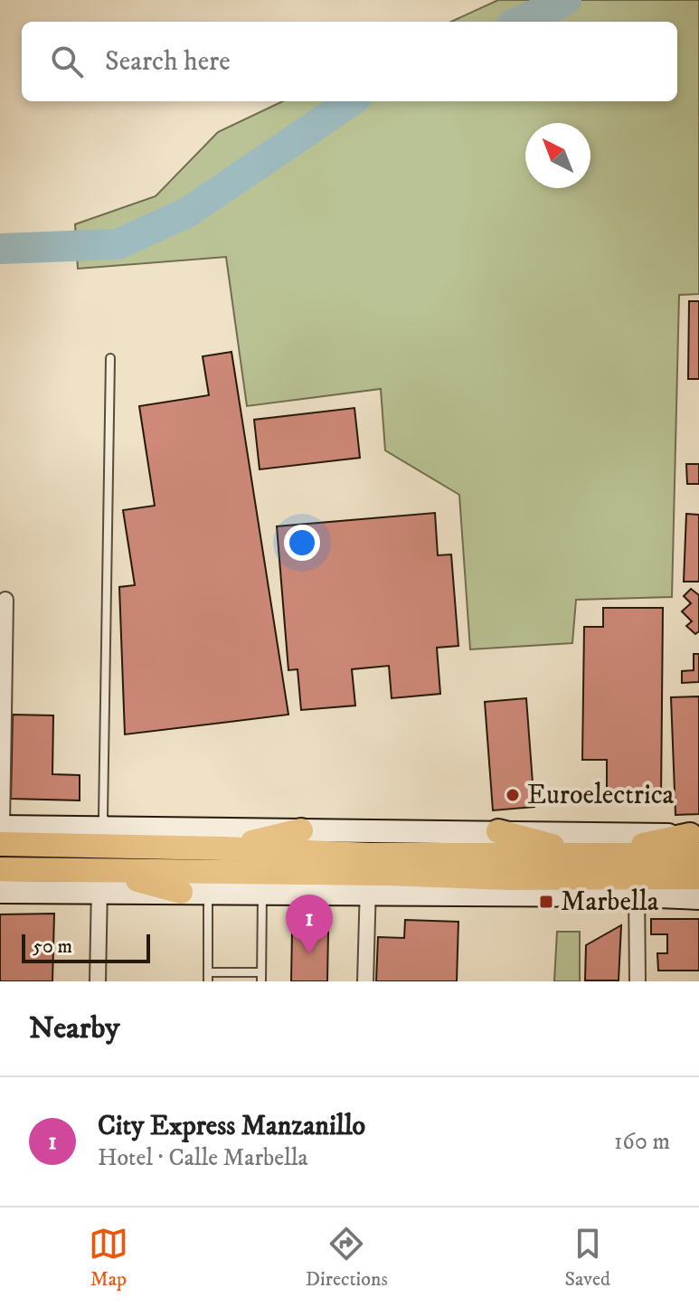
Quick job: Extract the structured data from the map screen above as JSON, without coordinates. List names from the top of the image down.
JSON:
{
  "places": {
    "other": ["Euroelectrica"],
    "transit": ["Marbella"]
  },
  "scale_bar": "50 m",
  "north": "top left",
  "page": {
    "search": "Search here",
    "pins": "1",
    "scale": "50 m",
    "heading": "Nearby",
    "list": [
      {
        "mark": "1",
        "name": "City Express Manzanillo",
        "note": "Hotel · Calle Marbella",
        "value": "160 m"
      }
    ],
    "nav": ["Map", "Directions", "Saved"]
  }
}
